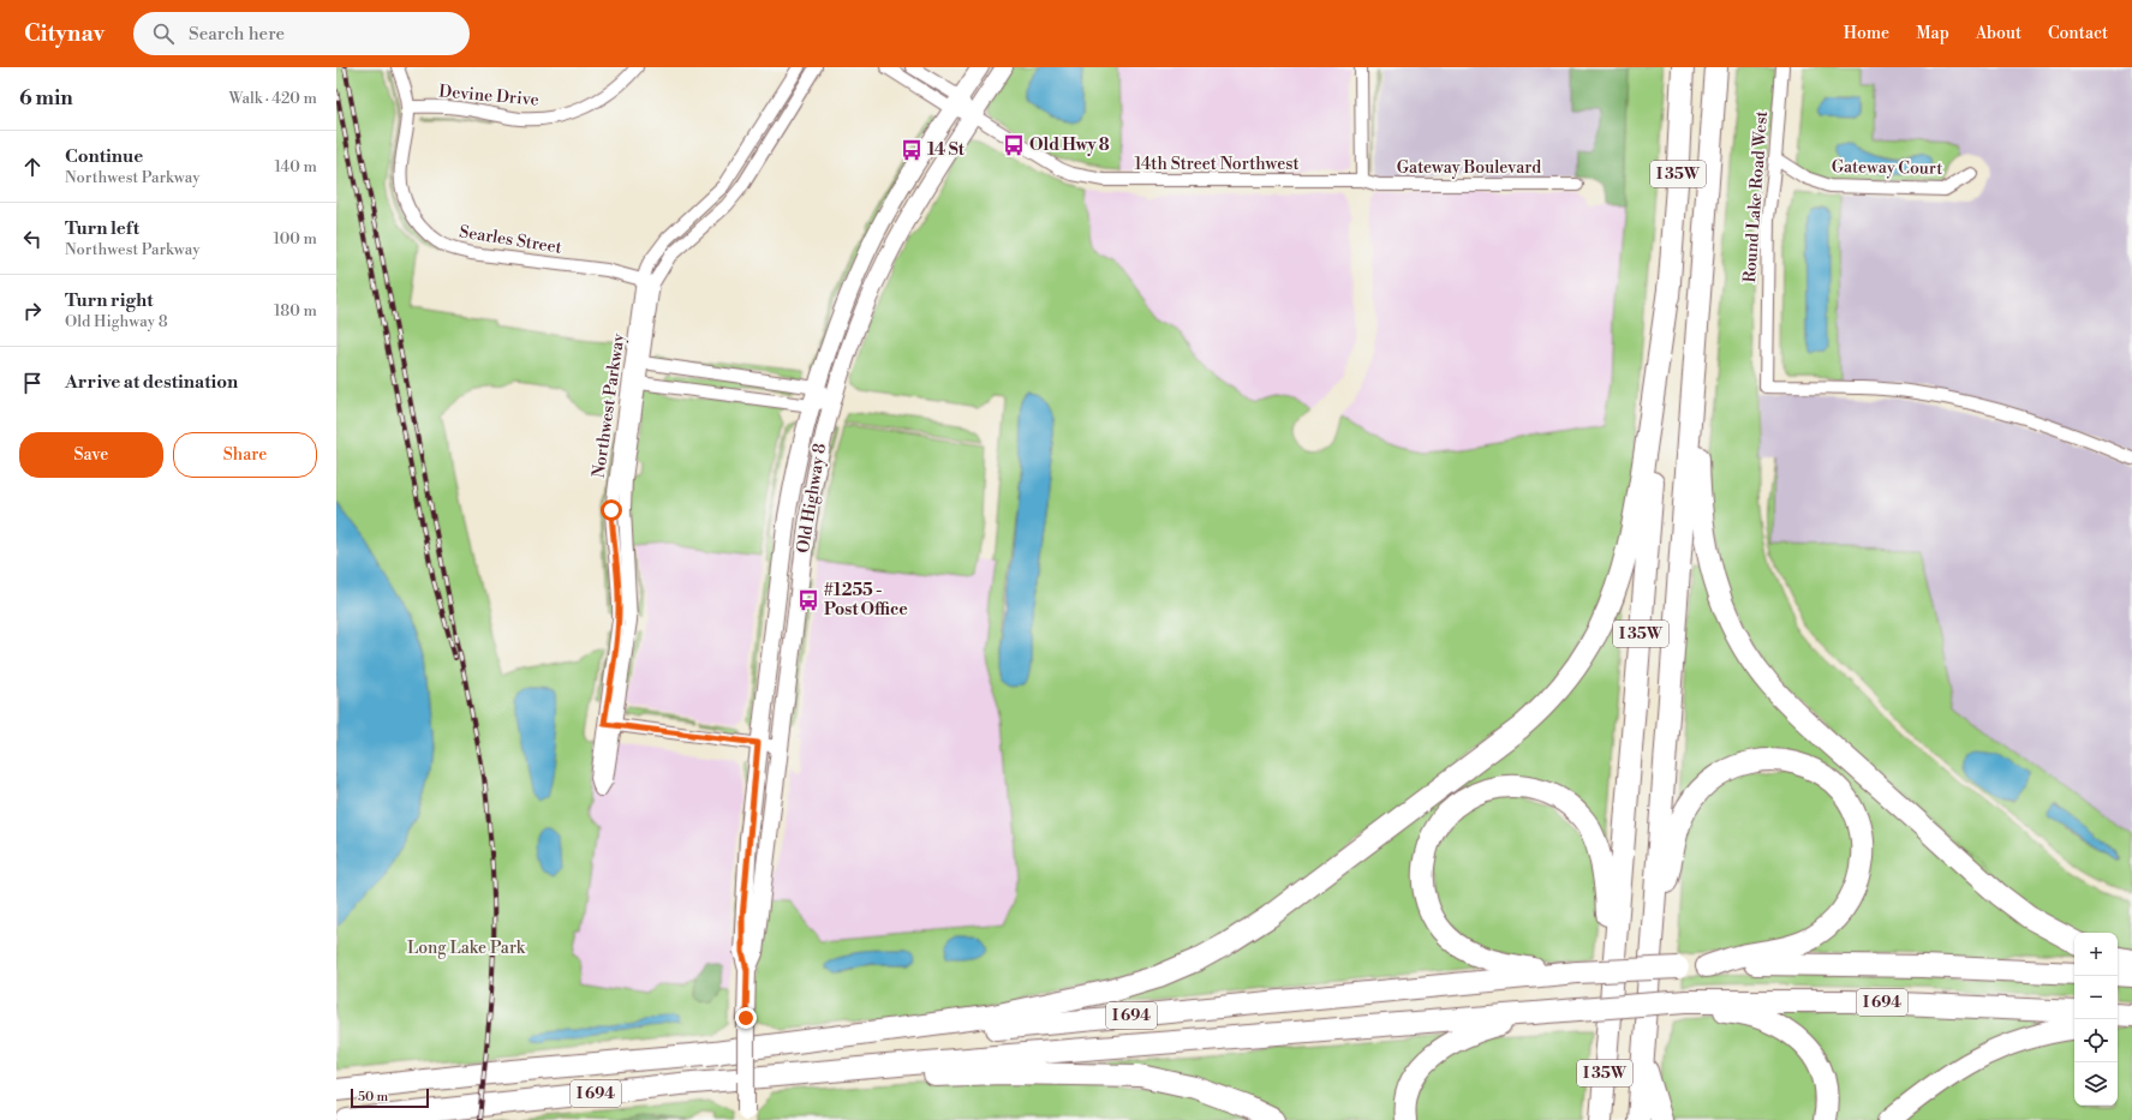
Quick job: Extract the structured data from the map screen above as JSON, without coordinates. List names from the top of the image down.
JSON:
{
  "streets": {
    "highway": ["I 35W", "I 694"],
    "street": [
      "Devine Drive",
      "14th Street Northwest",
      "Gateway Boulevard",
      "Gateway Court",
      "Round Lake Road West",
      "Searles Street",
      "Northwest Parkway",
      "Old Highway 8"
    ]
  },
  "crossings": [
    ["Devine Drive", "Searles Street"],
    ["14th Street Northwest", "Gateway Boulevard"],
    ["14th Street Northwest", "Old Highway 8"],
    ["Gateway Court", "Round Lake Road West"],
    ["Searles Street", "Northwest Parkway"]
  ],
  "parks": ["Long Lake Park"],
  "places": {
    "bus stop": ["Old Hwy 8", "14 St", "#1255 - Post Office"]
  },
  "scale_bar": "50 m",
  "page": {
    "header": "Citynav",
    "search": "Search here",
    "nav": [
      "Home",
      "Map",
      "About",
      "Contact"
    ],
    "heading": ["6 min", "Walk · 420 m"],
    "list": [
      ["Continue", "Northwest Parkway", "140 m"],
      ["Turn left", "Northwest Parkway", "100 m"],
      ["Turn right", "Old Highway 8", "180 m"],
      "Arrive at destination"
    ],
    "buttons": ["Save", "Share"],
    "map_buttons": ["+", "−"],
    "scale": "50 m"
  }
}
